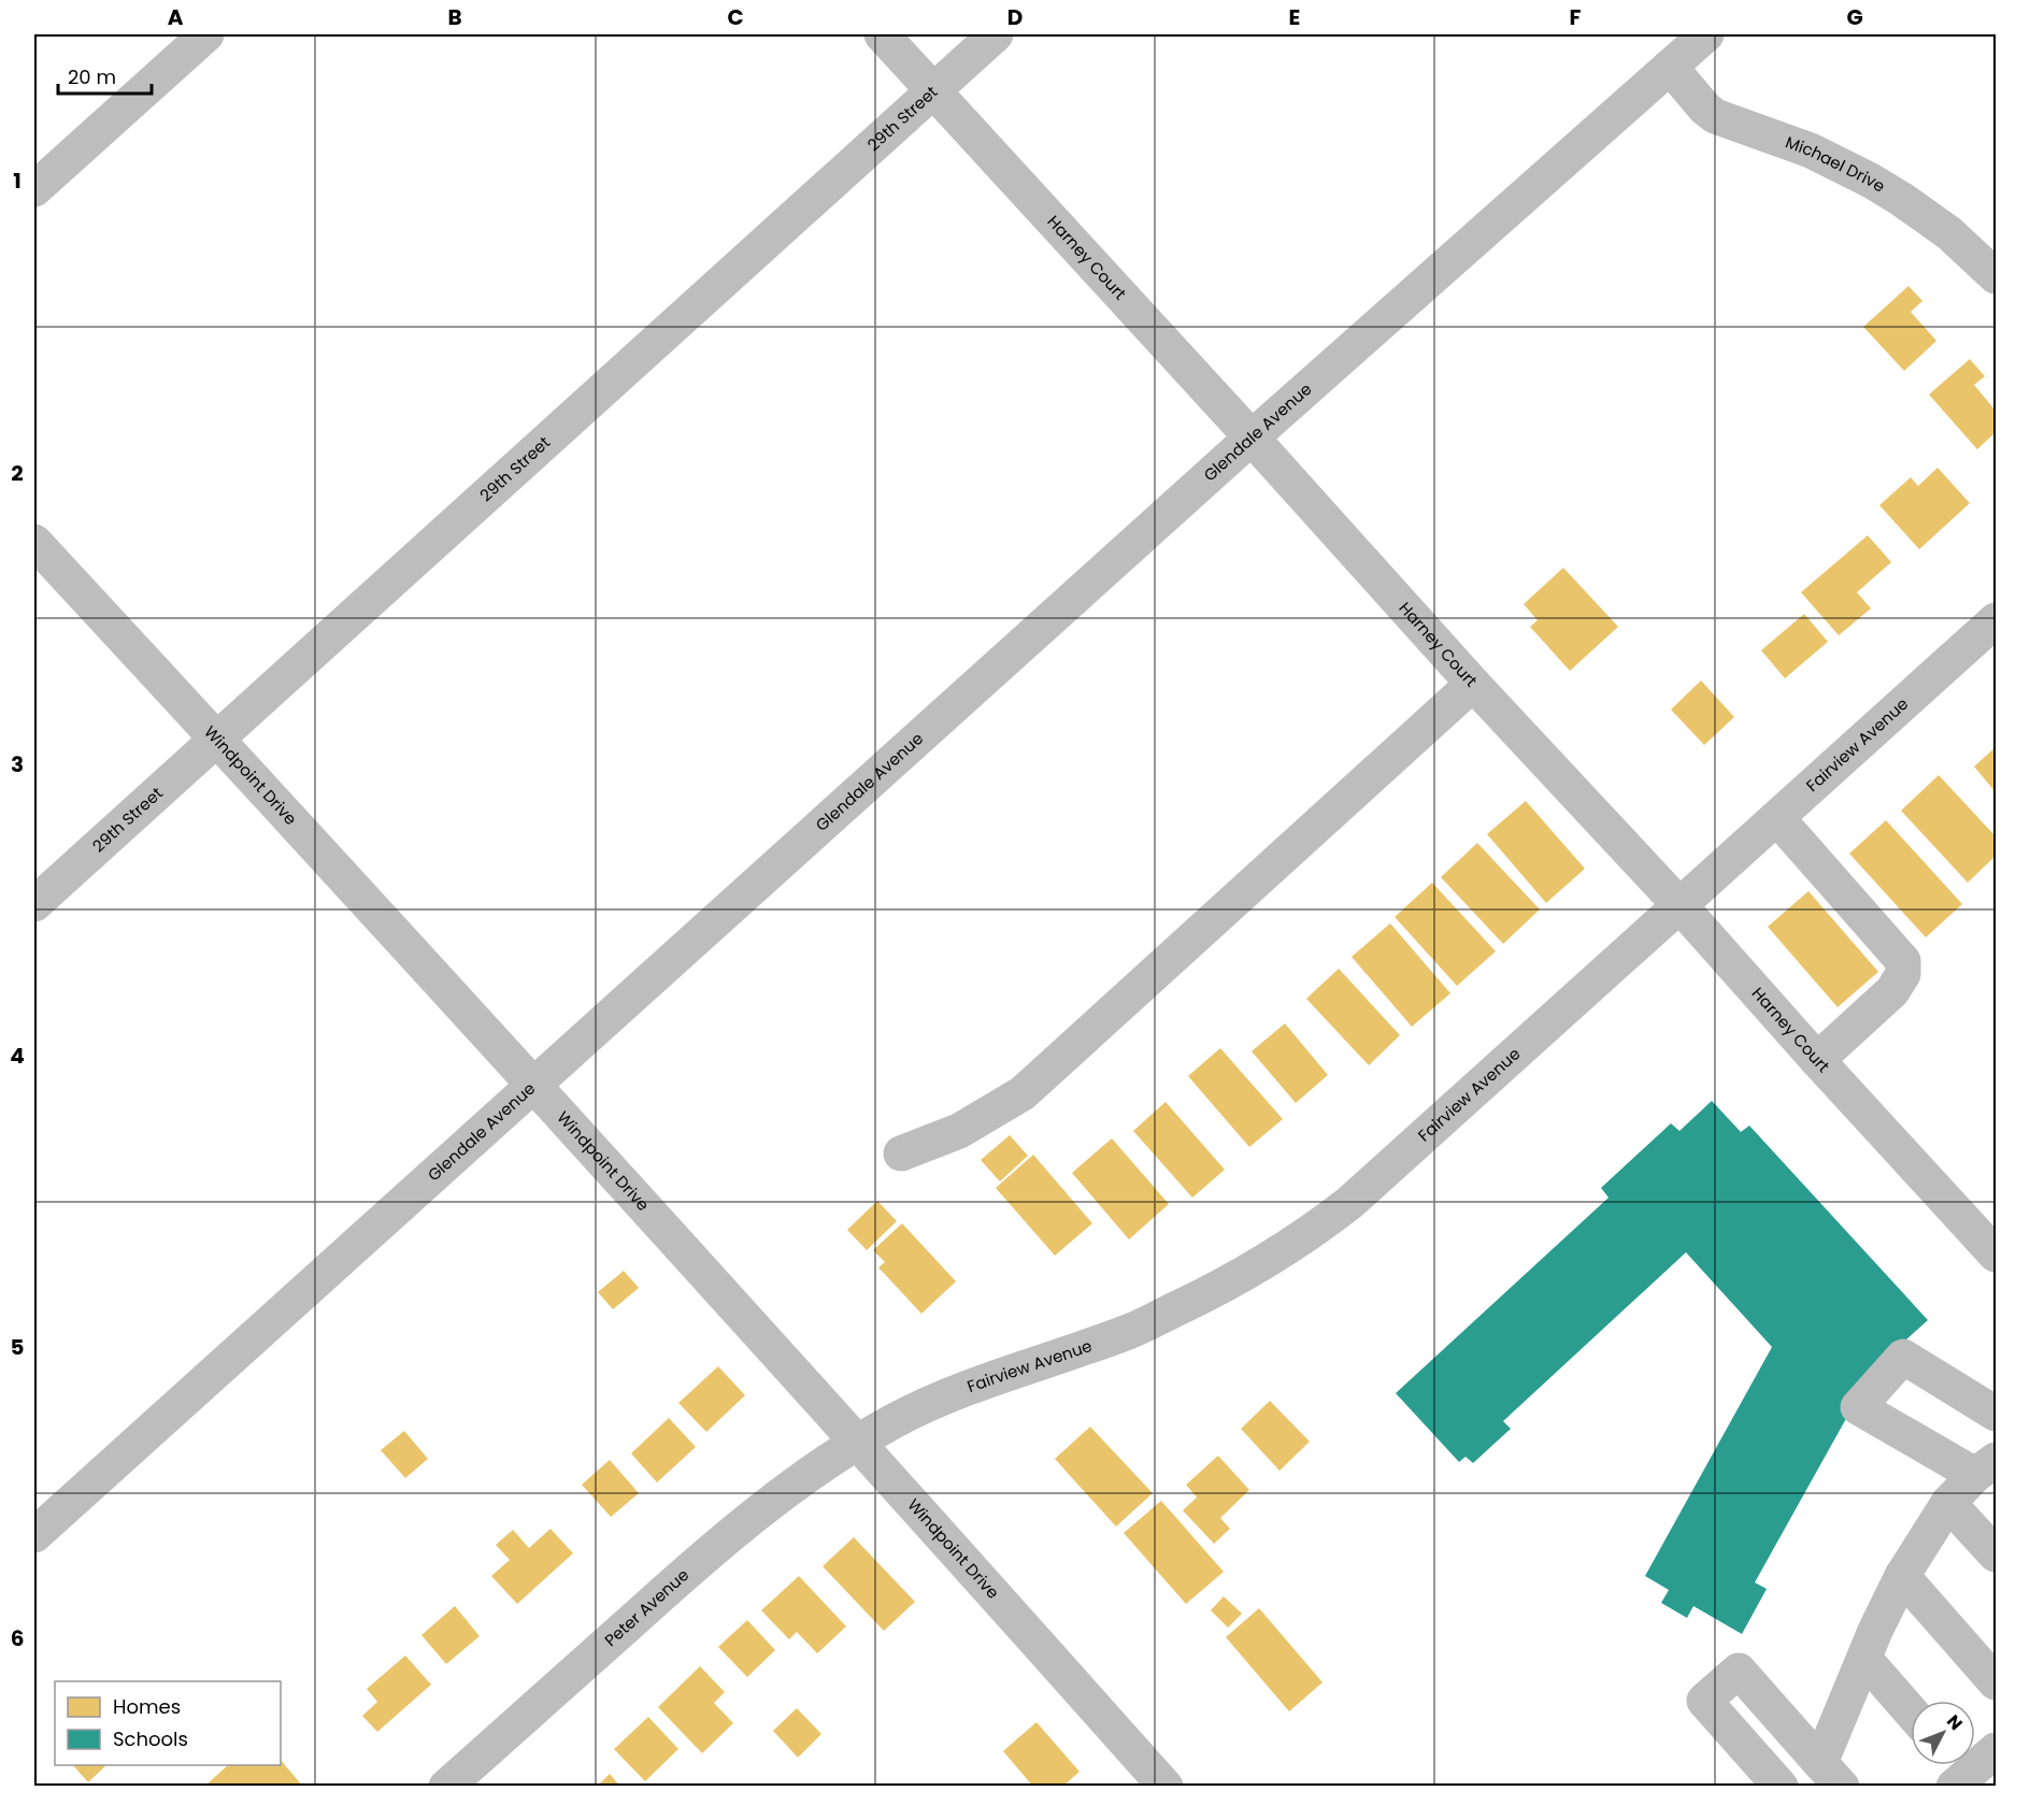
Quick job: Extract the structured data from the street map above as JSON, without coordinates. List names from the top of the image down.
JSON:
{
  "streets": {
    "street": [
      "29th Street",
      "Michael Drive",
      "Harney Court",
      "Glendale Avenue",
      "Fairview Avenue",
      "Windpoint Drive",
      "Peter Avenue"
    ]
  },
  "crossings": [
    ["29th Street", "Harney Court"],
    ["29th Street", "Windpoint Drive"],
    ["Michael Drive", "Glendale Avenue"],
    ["Harney Court", "Glendale Avenue"],
    ["Harney Court", "Fairview Avenue"],
    ["Glendale Avenue", "Windpoint Drive"],
    ["Fairview Avenue", "Windpoint Drive"],
    ["Fairview Avenue", "Peter Avenue"],
    ["Windpoint Drive", "Peter Avenue"]
  ],
  "legend": ["Homes", "Schools"],
  "scale_bar": "20 m",
  "north": "top right",
  "grid": {
    "columns": [
      "A",
      "B",
      "C",
      "D",
      "E",
      "F",
      "G"
    ],
    "rows": [
      "1",
      "2",
      "3",
      "4",
      "5",
      "6"
    ]
  }
}
